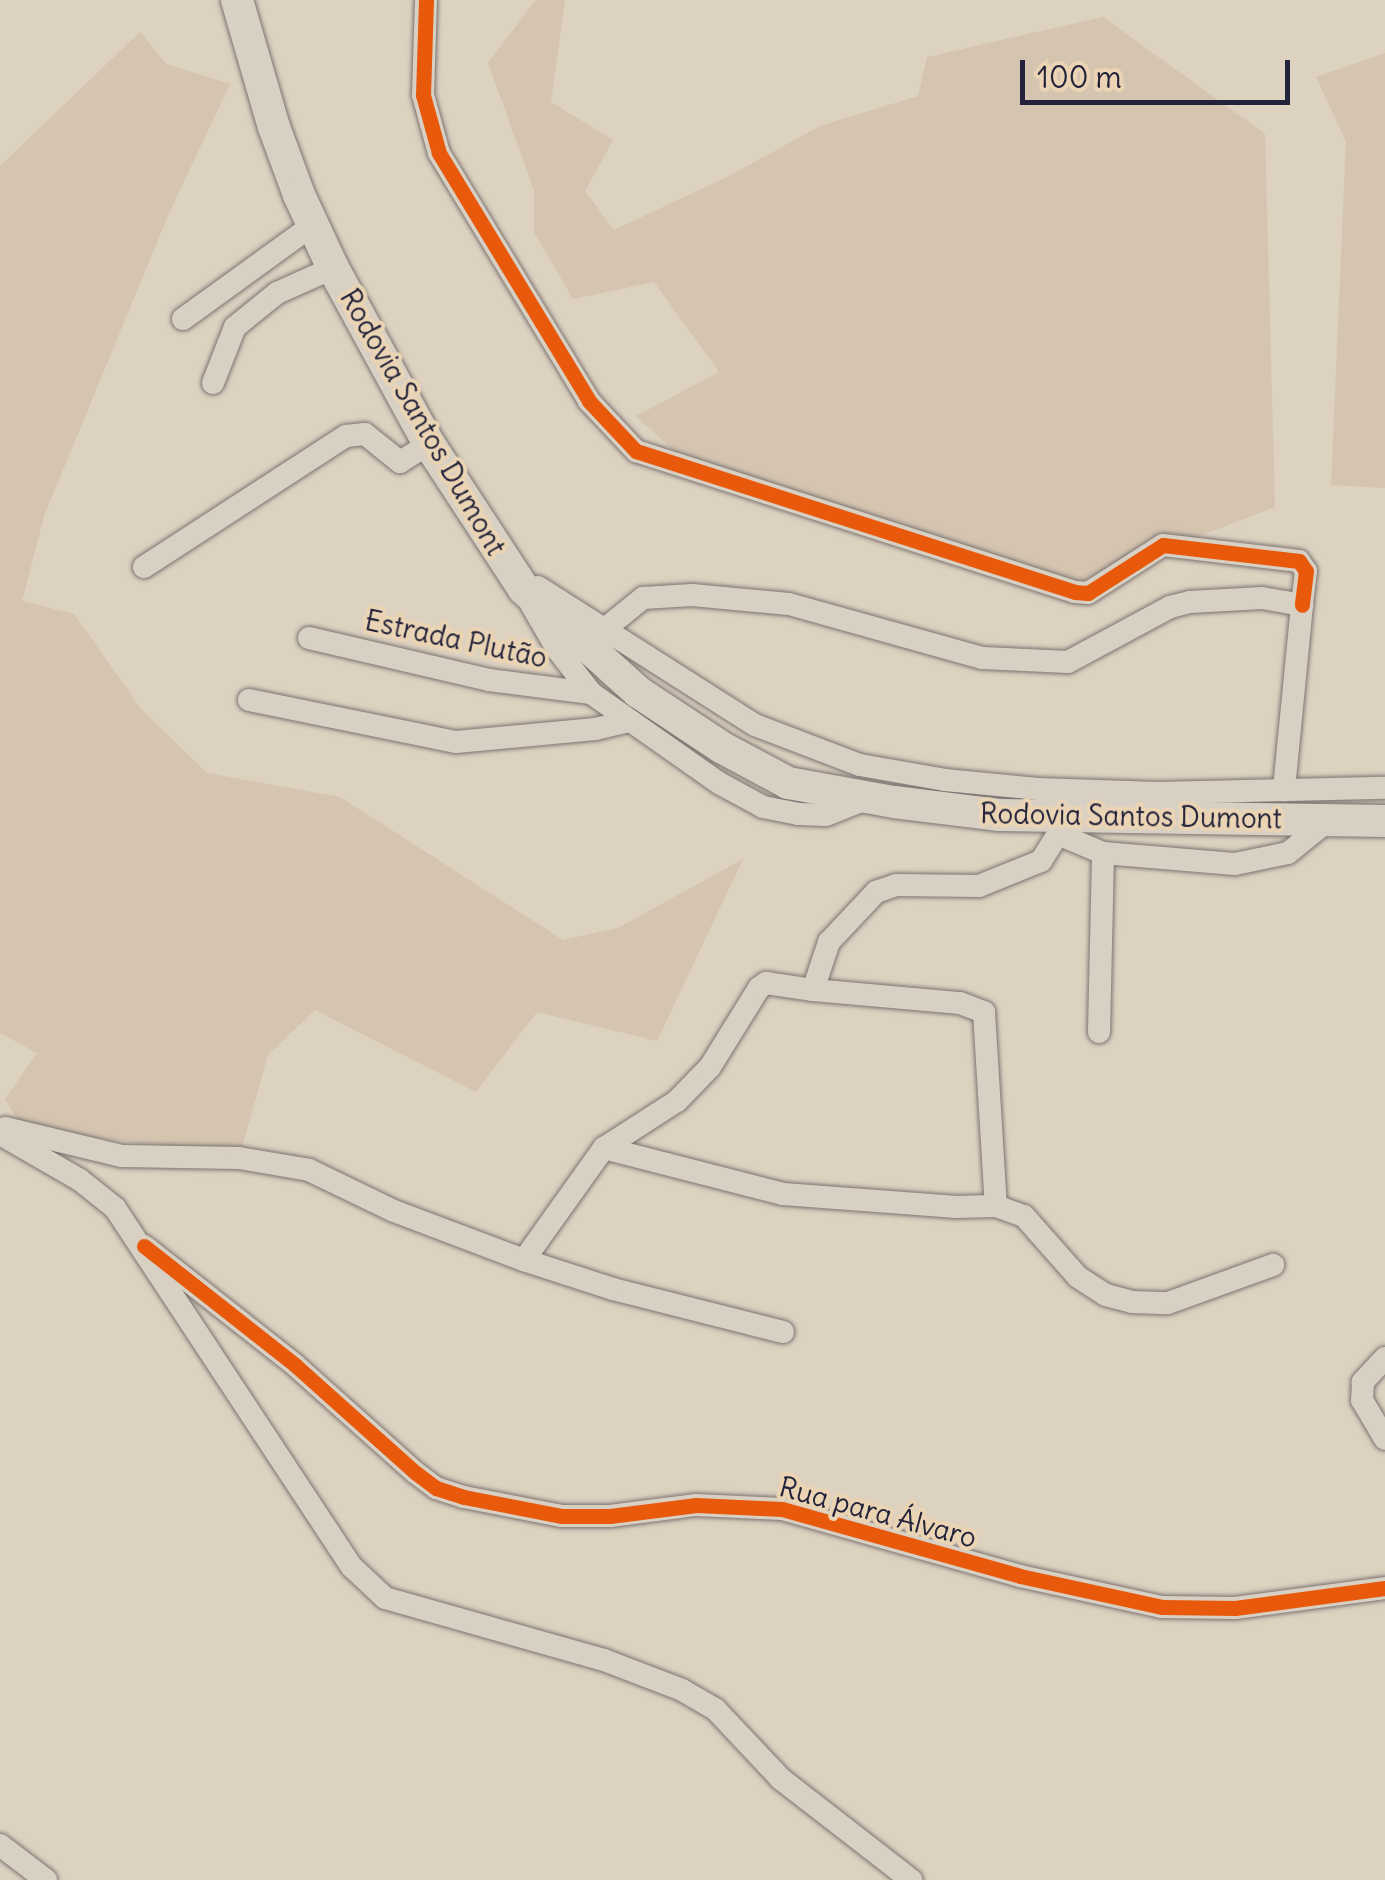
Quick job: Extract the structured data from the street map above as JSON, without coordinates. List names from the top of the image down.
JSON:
{
  "streets": {
    "highway": ["Rodovia Santos Dumont"],
    "street": ["Estrada Plutão", "Rua para Álvaro"]
  },
  "scale_bar": "100 m"
}
